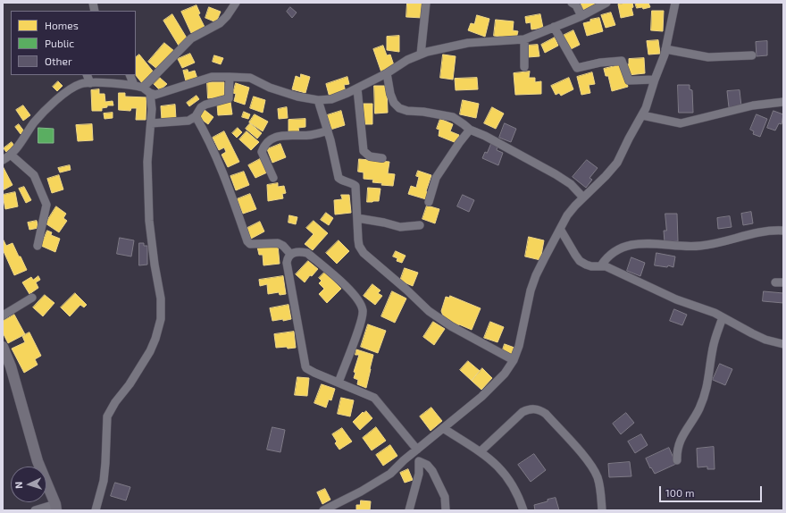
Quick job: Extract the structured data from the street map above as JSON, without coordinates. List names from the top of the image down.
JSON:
{
  "legend": ["Homes", "Public", "Other"],
  "scale_bar": "100 m",
  "north": "left"
}
